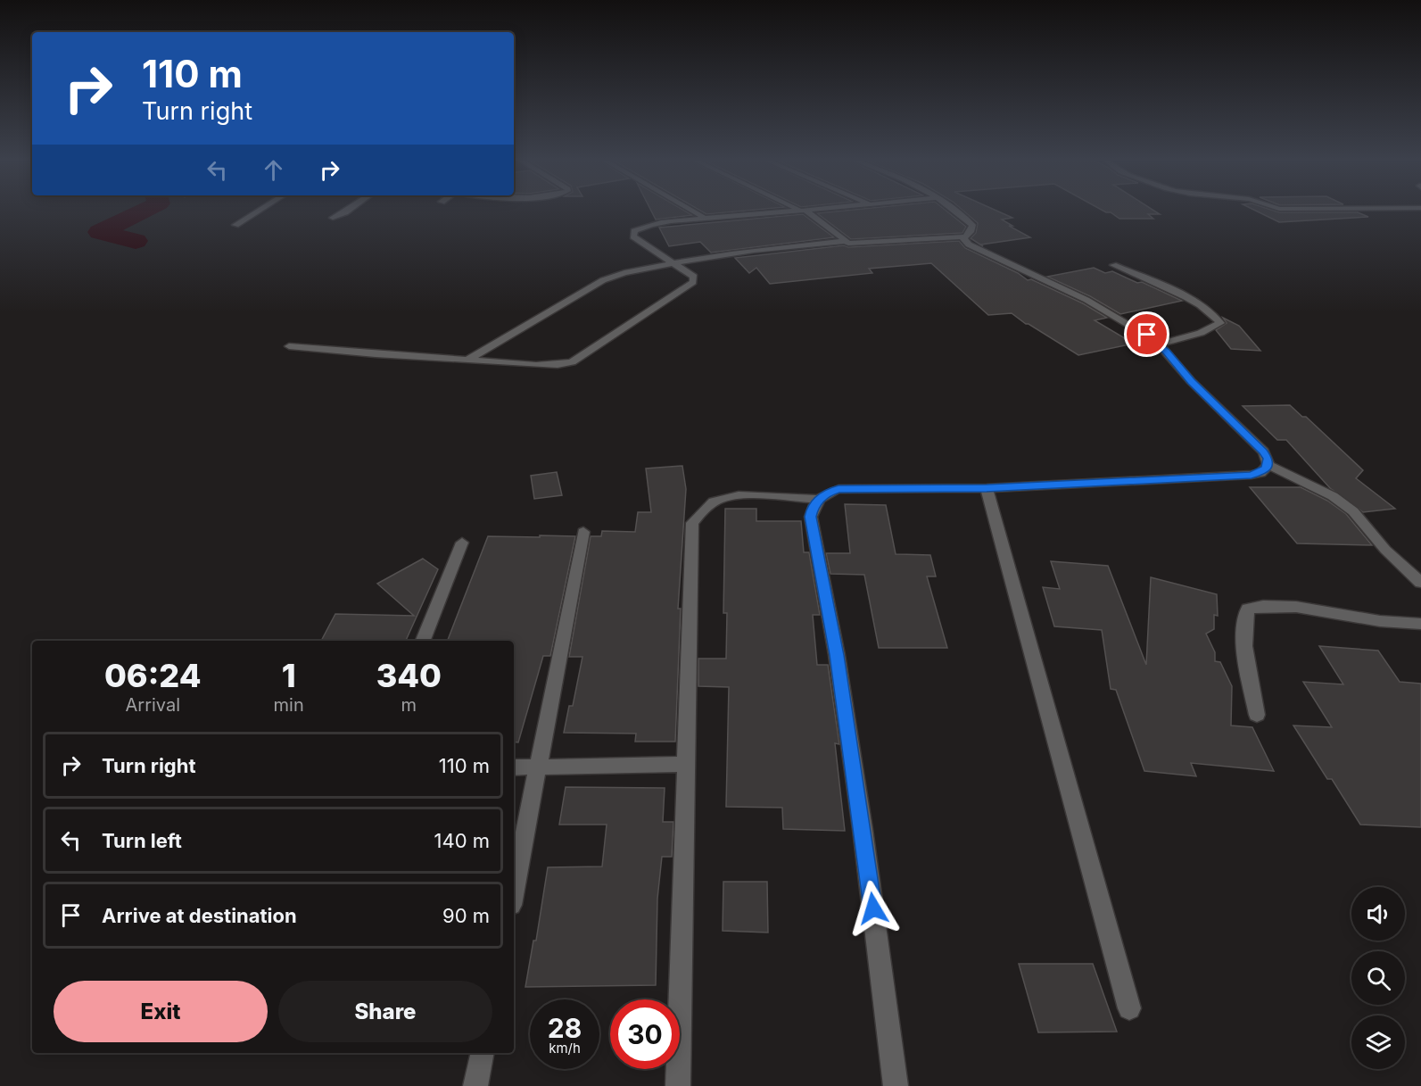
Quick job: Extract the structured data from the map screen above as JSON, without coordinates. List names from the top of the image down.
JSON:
{
  "page": {
    "turn": ["110 m", "Turn right"],
    "eta": [
      "06:24",
      "Arrival",
      "1",
      "min",
      "340",
      "m"
    ],
    "list": [
      {
        "name": "Turn right",
        "value": "110 m"
      },
      {
        "name": "Turn left",
        "value": "140 m"
      },
      {
        "name": "Arrive at destination",
        "value": "90 m"
      }
    ],
    "buttons": ["Exit", "Share"],
    "speed": "28 km/h",
    "limit": "30"
  }
}
